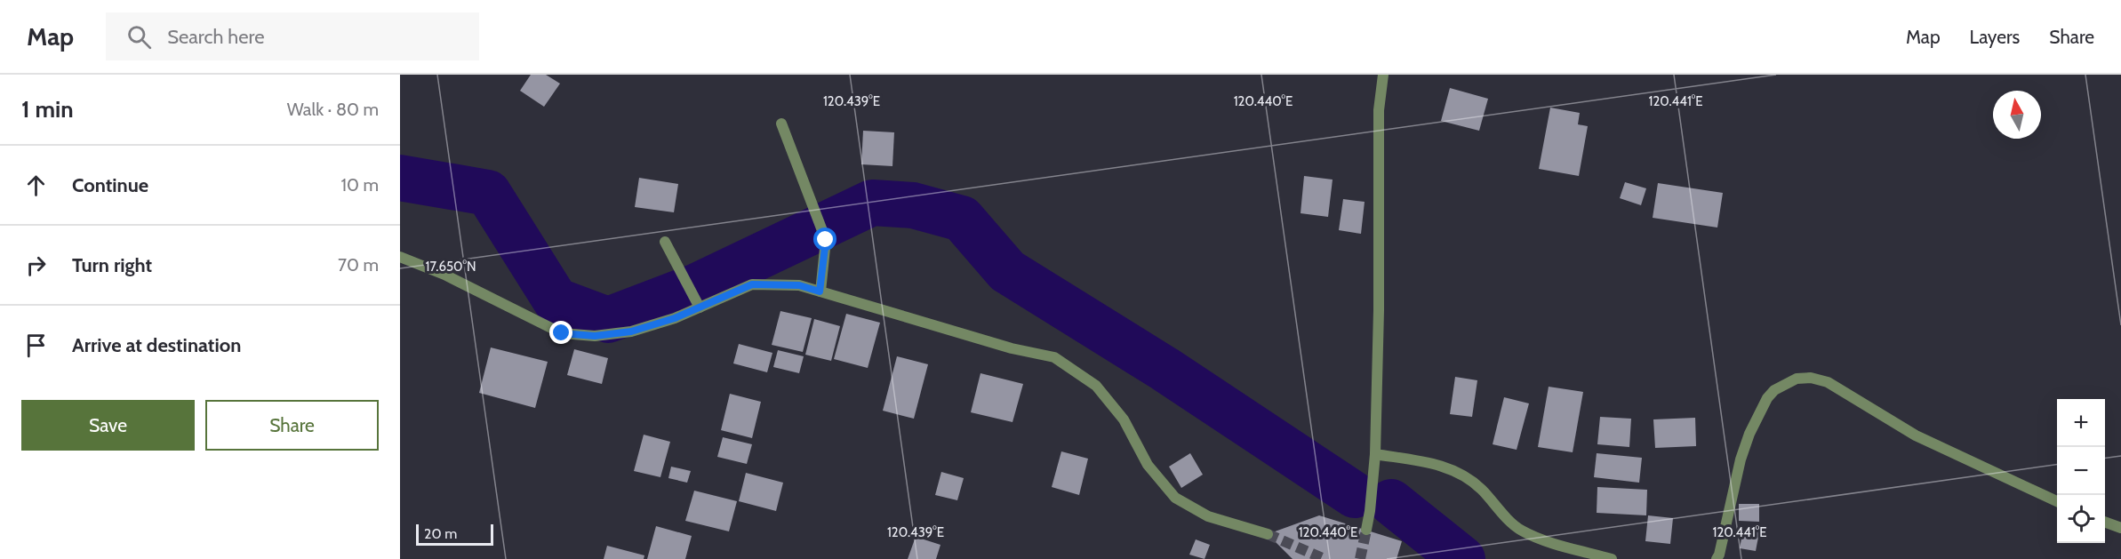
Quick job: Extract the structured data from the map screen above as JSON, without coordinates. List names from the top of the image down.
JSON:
{
  "scale_bar": "20 m",
  "north": "top",
  "page": {
    "header": "Map",
    "search": "Search here",
    "nav": ["Map", "Layers", "Share"],
    "heading": ["1 min", "Walk · 80 m"],
    "list": [
      ["Continue", "10 m"],
      ["Turn right", "70 m"],
      "Arrive at destination"
    ],
    "buttons": ["Save", "Share"],
    "map_buttons": ["+", "−"],
    "scale": "20 m"
  },
  "coordinates": [
    "120.439°E",
    "120.440°E",
    "120.441°E",
    "17.650°N"
  ]
}
